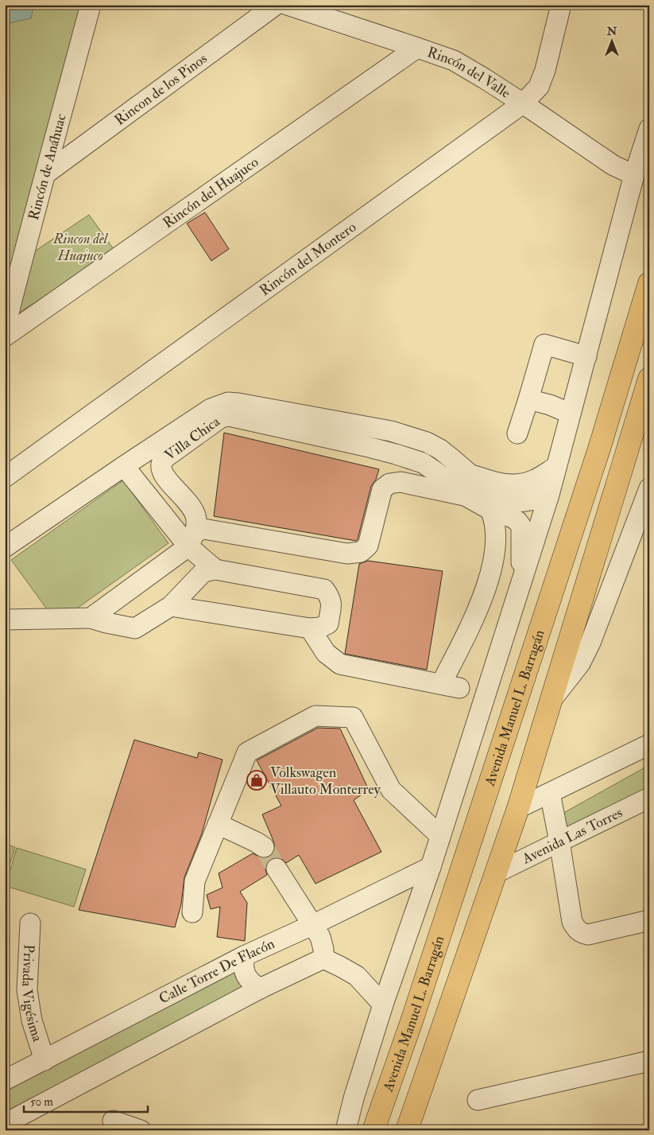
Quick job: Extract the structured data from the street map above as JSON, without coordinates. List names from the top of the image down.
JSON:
{
  "streets": {
    "highway": ["Avenida Manuel L. Barragán"],
    "street": [
      "Rincón del Valle",
      "Rincon de los Pinos",
      "Rincón de Anáhuac",
      "Rincón del Huajuco",
      "Rincón del Montero",
      "Villa Chica",
      "Avenida Las Torres",
      "Calle Torre De Flacón",
      "Privada Vigésima"
    ]
  },
  "crossings": [
    ["Rincón del Valle", "Rincón del Huajuco"],
    ["Rincón del Valle", "Rincón del Montero"],
    ["Rincon de los Pinos", "Rincón de Anáhuac"],
    ["Calle Torre De Flacón", "Privada Vigésima"]
  ],
  "parks": ["Rincon del Huajuco"],
  "places": {
    "shop": ["Volkswagen Villauto Monterrey"]
  },
  "scale_bar": "50 m",
  "north": "top"
}
